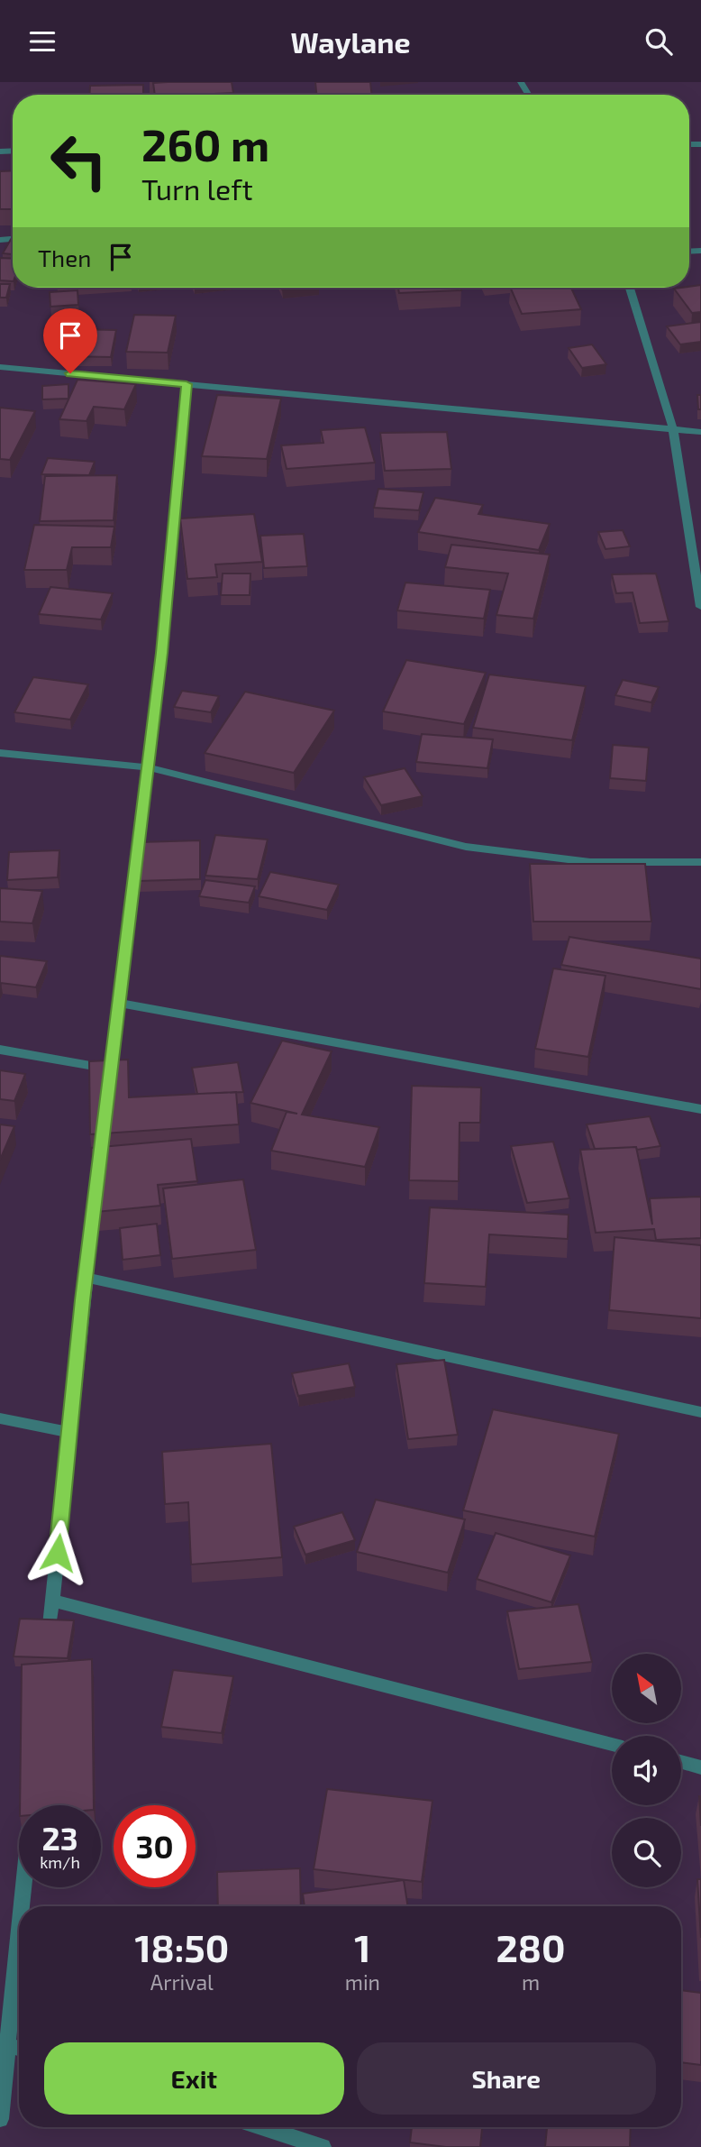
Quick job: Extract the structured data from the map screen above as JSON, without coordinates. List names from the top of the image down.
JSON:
{
  "north": "top left",
  "page": {
    "header": "Waylane",
    "turn": ["260 m", "Turn left"],
    "then": "Then",
    "speed": "23 km/h",
    "limit": "30",
    "eta": [
      "18:50",
      "Arrival",
      "1",
      "min",
      "280",
      "m"
    ],
    "buttons": ["Exit", "Share"]
  }
}
